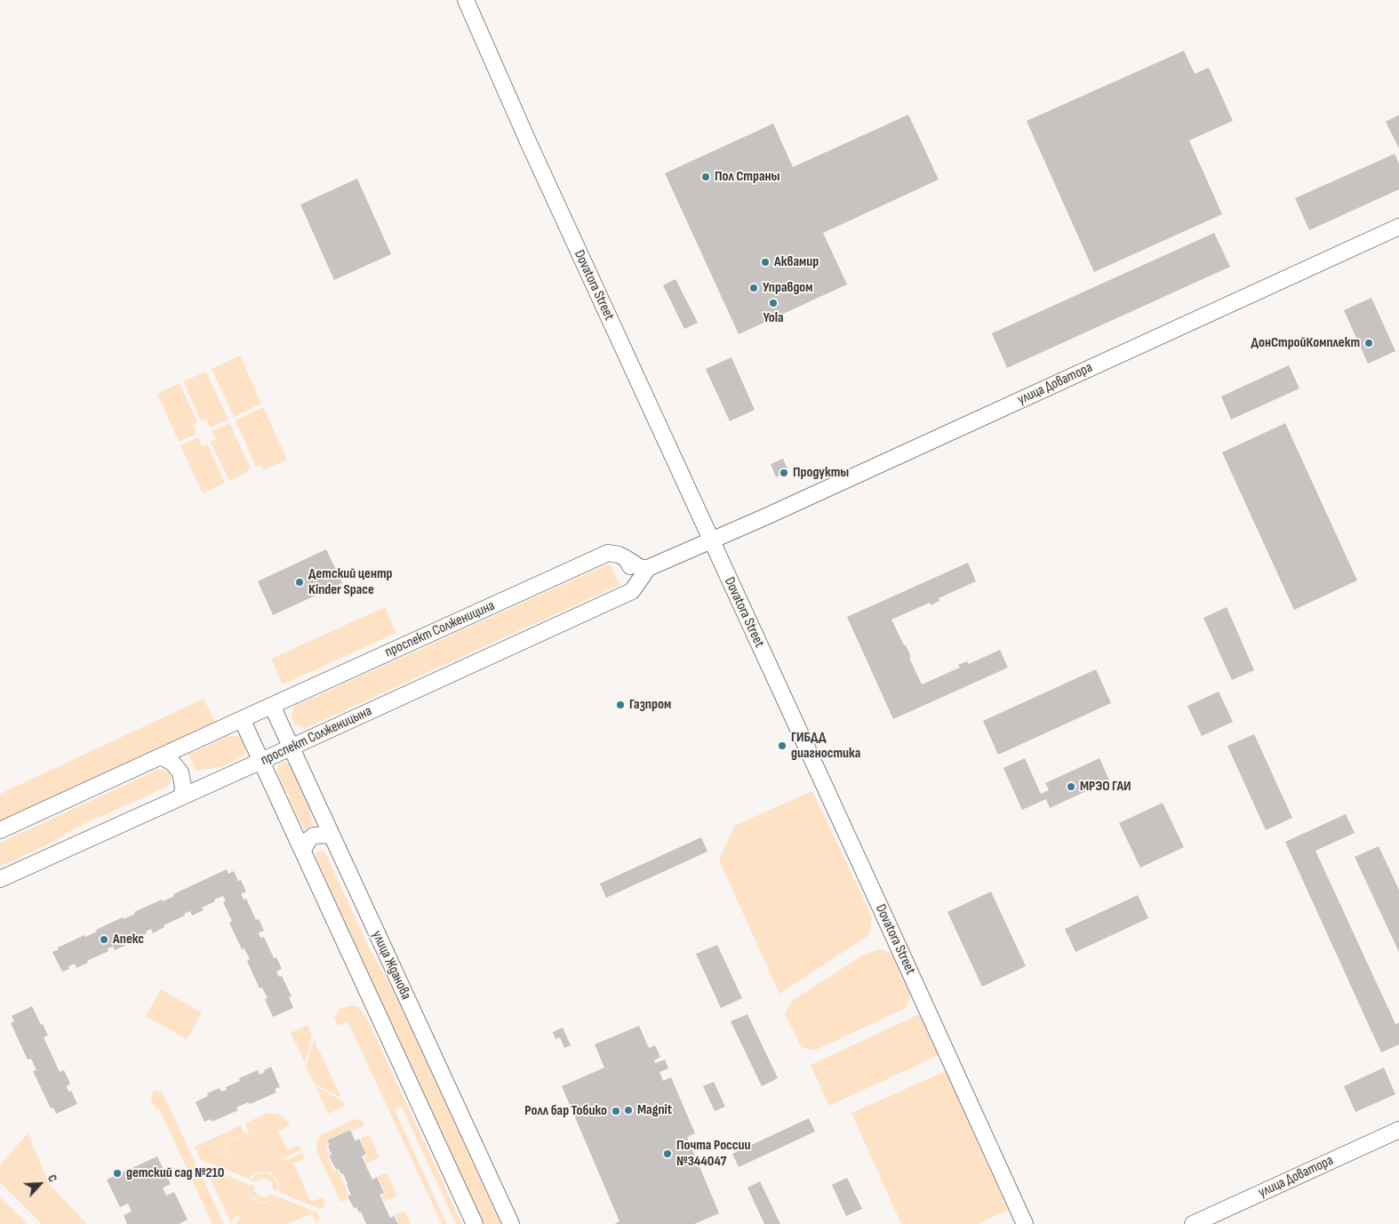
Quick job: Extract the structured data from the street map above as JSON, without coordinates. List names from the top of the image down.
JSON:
{
  "streets": {
    "street": [
      "Dovatora Street",
      "улица Доватора",
      "проспект Солженицина",
      "проспект Солженицына",
      "улица Жданова"
    ]
  },
  "crossings": [
    ["Dovatora Street", "улица Доватора"],
    ["проспект Солженицина", "улица Жданова"],
    ["проспект Солженицына", "улица Жданова"]
  ],
  "places": [
    "Пол Страны",
    "Аквамир",
    "Управдом",
    "Yola",
    "ДонСтройКомплект",
    "Продукты",
    "Детский центр Kinder Space",
    "Газпром",
    "ГИБДД диагностика",
    "МРЭО ГАИ",
    "Апекс",
    "Magnit",
    "Ролл бар Тобико",
    "Почта России №344047",
    "детский сад №210"
  ],
  "north": "top right"
}
